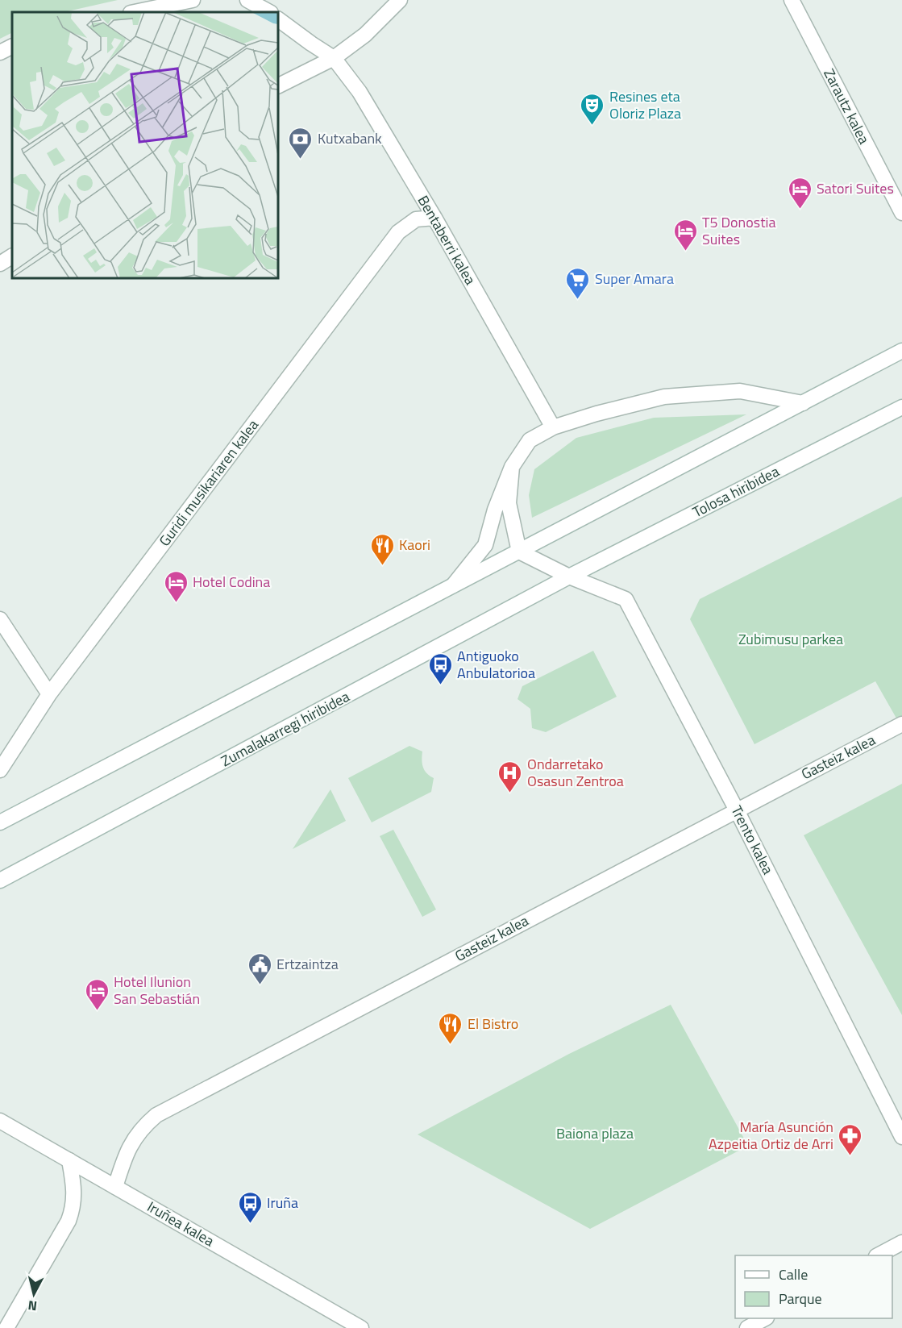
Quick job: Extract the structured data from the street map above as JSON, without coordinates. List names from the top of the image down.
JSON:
{
  "streets": {
    "street": [
      "Zarautz kalea",
      "Bentaberri kalea",
      "Guridi musikariaren kalea",
      "Tolosa hiribidea",
      "Zumalakarregi hiribidea",
      "Gasteiz kalea",
      "Trento kalea",
      "Iruñea kalea"
    ]
  },
  "crossings": [
    ["Bentaberri kalea", "Guridi musikariaren kalea"],
    ["Tolosa hiribidea", "Zumalakarregi hiribidea"],
    ["Tolosa hiribidea", "Trento kalea"],
    ["Zumalakarregi hiribidea", "Trento kalea"],
    ["Gasteiz kalea", "Trento kalea"],
    ["Gasteiz kalea", "Iruñea kalea"]
  ],
  "parks": ["Zubimusu parkea", "Baiona plaza"],
  "places": {
    "theatre": ["Resines eta Oloriz Plaza"],
    "bank": ["Kutxabank"],
    "hotel": [
      "Satori Suites",
      "T5 Donostia Suites",
      "Hotel Codina",
      "Hotel Ilunion San Sebastián"
    ],
    "supermarket": ["Super Amara"],
    "restaurant": ["Kaori", "El Bistro"],
    "bus stop": ["Antiguoko Anbulatorioa", "Iruña"],
    "hospital": ["Ondarretako Osasun Zentroa"],
    "public building": ["Ertzaintza"],
    "pharmacy": ["María Asunción Azpeitia Ortiz de Arri"]
  },
  "legend": ["Calle", "Parque"],
  "north": "bottom"
}
